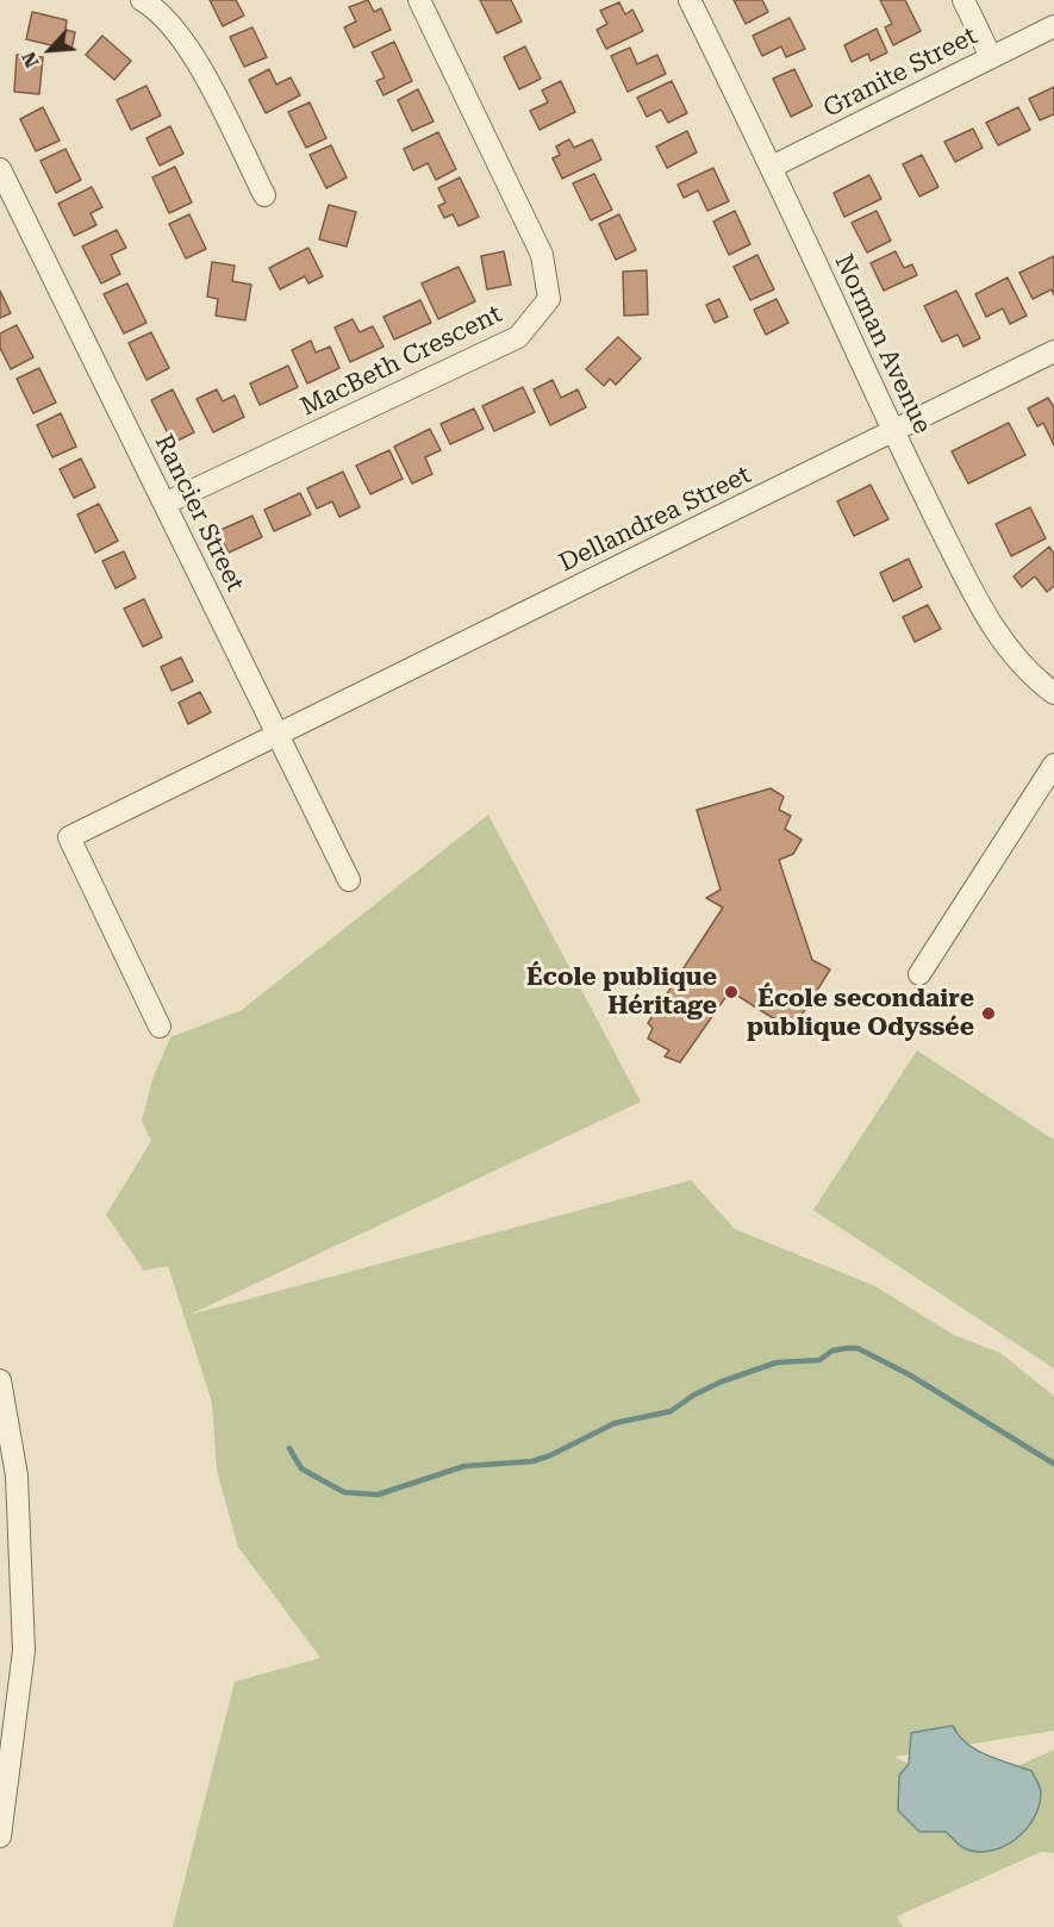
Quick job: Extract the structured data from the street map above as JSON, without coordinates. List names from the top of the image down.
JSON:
{
  "streets": {
    "street": [
      "Granite Street",
      "Norman Avenue",
      "MacBeth Crescent",
      "Rancier Street",
      "Dellandrea Street"
    ]
  },
  "crossings": [
    ["Granite Street", "Norman Avenue"],
    ["Norman Avenue", "Dellandrea Street"],
    ["MacBeth Crescent", "Rancier Street"],
    ["Rancier Street", "Dellandrea Street"]
  ],
  "places": ["École publique Héritage", "École secondaire publique Odyssée"],
  "north": "bottom left"
}
